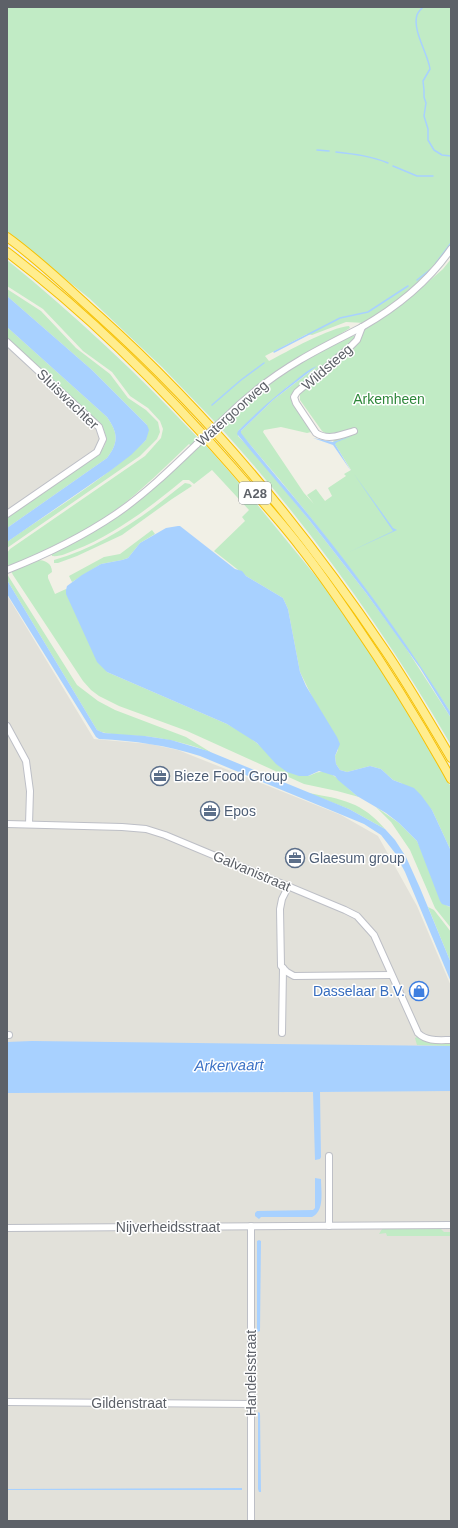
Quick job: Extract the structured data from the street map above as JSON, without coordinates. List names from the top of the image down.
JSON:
{
  "streets": {
    "highway": ["A28"],
    "street": [
      "Wildsteeg",
      "Sluiswachter",
      "Watergoorweg",
      "Galvanistraat",
      "Nijverheidsstraat",
      "Handelsstraat",
      "Gildenstraat"
    ]
  },
  "crossings": [
    ["Wildsteeg", "Watergoorweg"],
    ["Nijverheidsstraat", "Handelsstraat"],
    ["Handelsstraat", "Gildenstraat"]
  ],
  "water": ["Arkervaart"],
  "parks": ["Arkemheen"],
  "places": {
    "office": ["Bieze Food Group", "Epos", "Glaesum group"],
    "shop": ["Dasselaar B.V."]
  }
}
